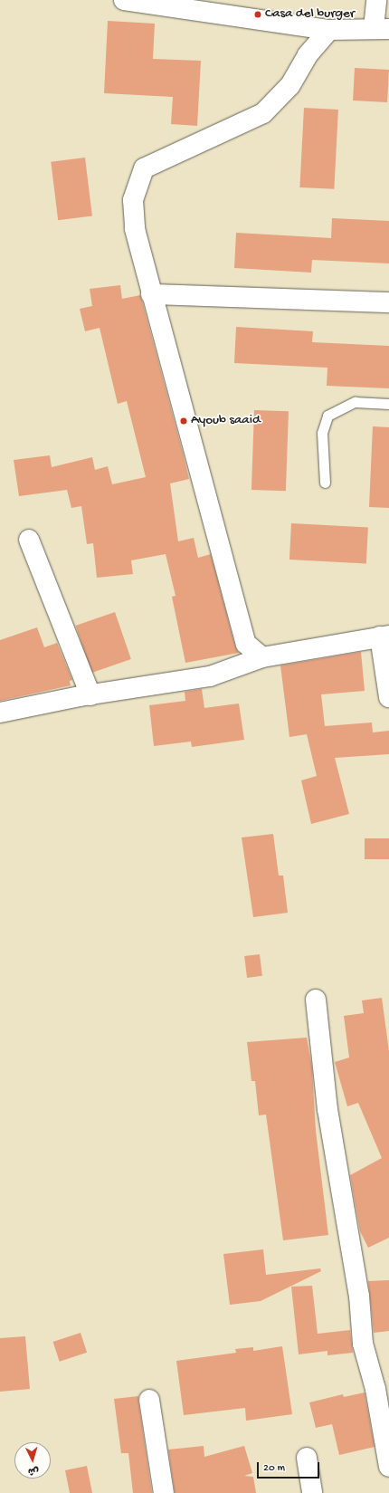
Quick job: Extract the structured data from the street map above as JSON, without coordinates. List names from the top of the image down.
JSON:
{
  "places": ["Casa del burger", "Ayoub saaid"],
  "scale_bar": "20 m",
  "north": "bottom"
}
